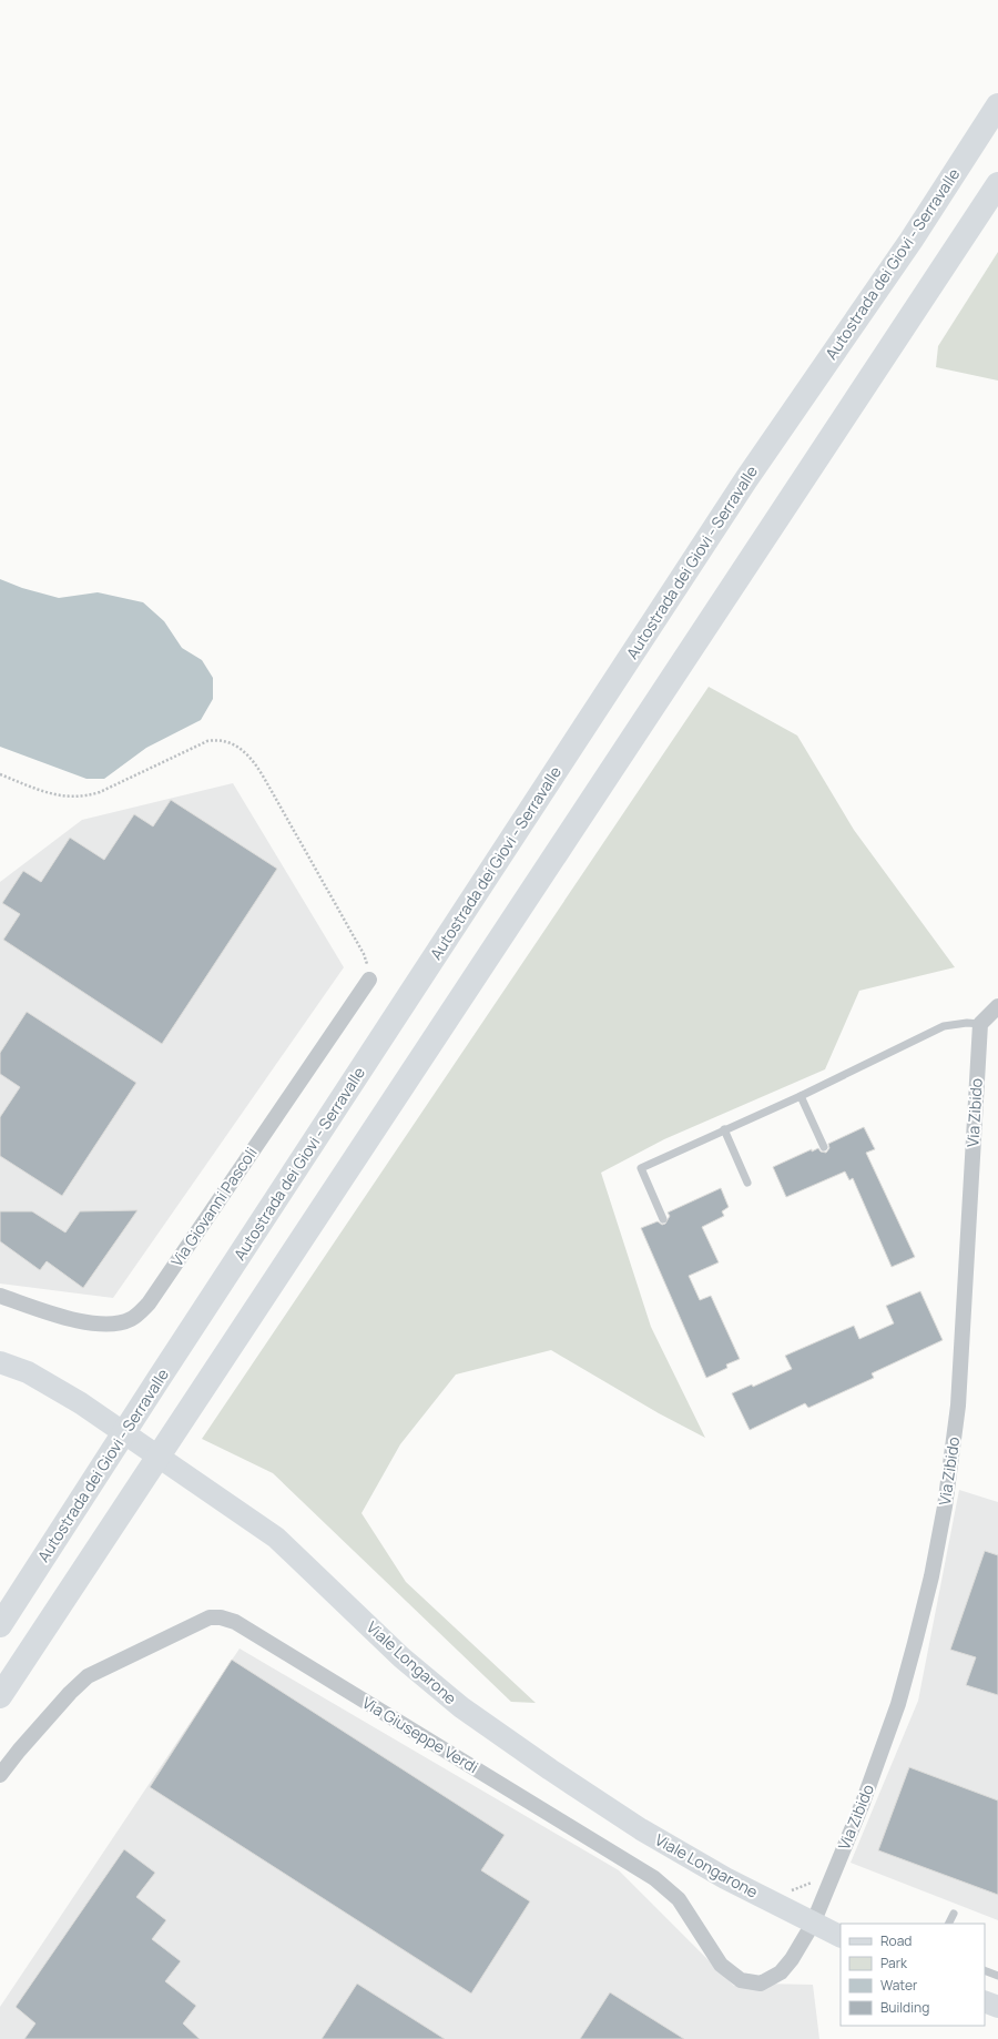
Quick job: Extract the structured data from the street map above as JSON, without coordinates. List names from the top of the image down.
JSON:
{
  "streets": {
    "highway": ["Autostrada dei Giovi - Serravalle"],
    "main road": ["Viale Longarone"],
    "street": ["Via Zibido", "Via Giovanni Pascoli", "Via Giuseppe Verdi"]
  },
  "crossings": [
    ["Via Zibido", "Viale Longarone"],
    ["Via Zibido", "Via Giuseppe Verdi"],
    ["Viale Longarone", "Via Giuseppe Verdi"]
  ],
  "legend": [
    "Road",
    "Park",
    "Water",
    "Building"
  ]
}
